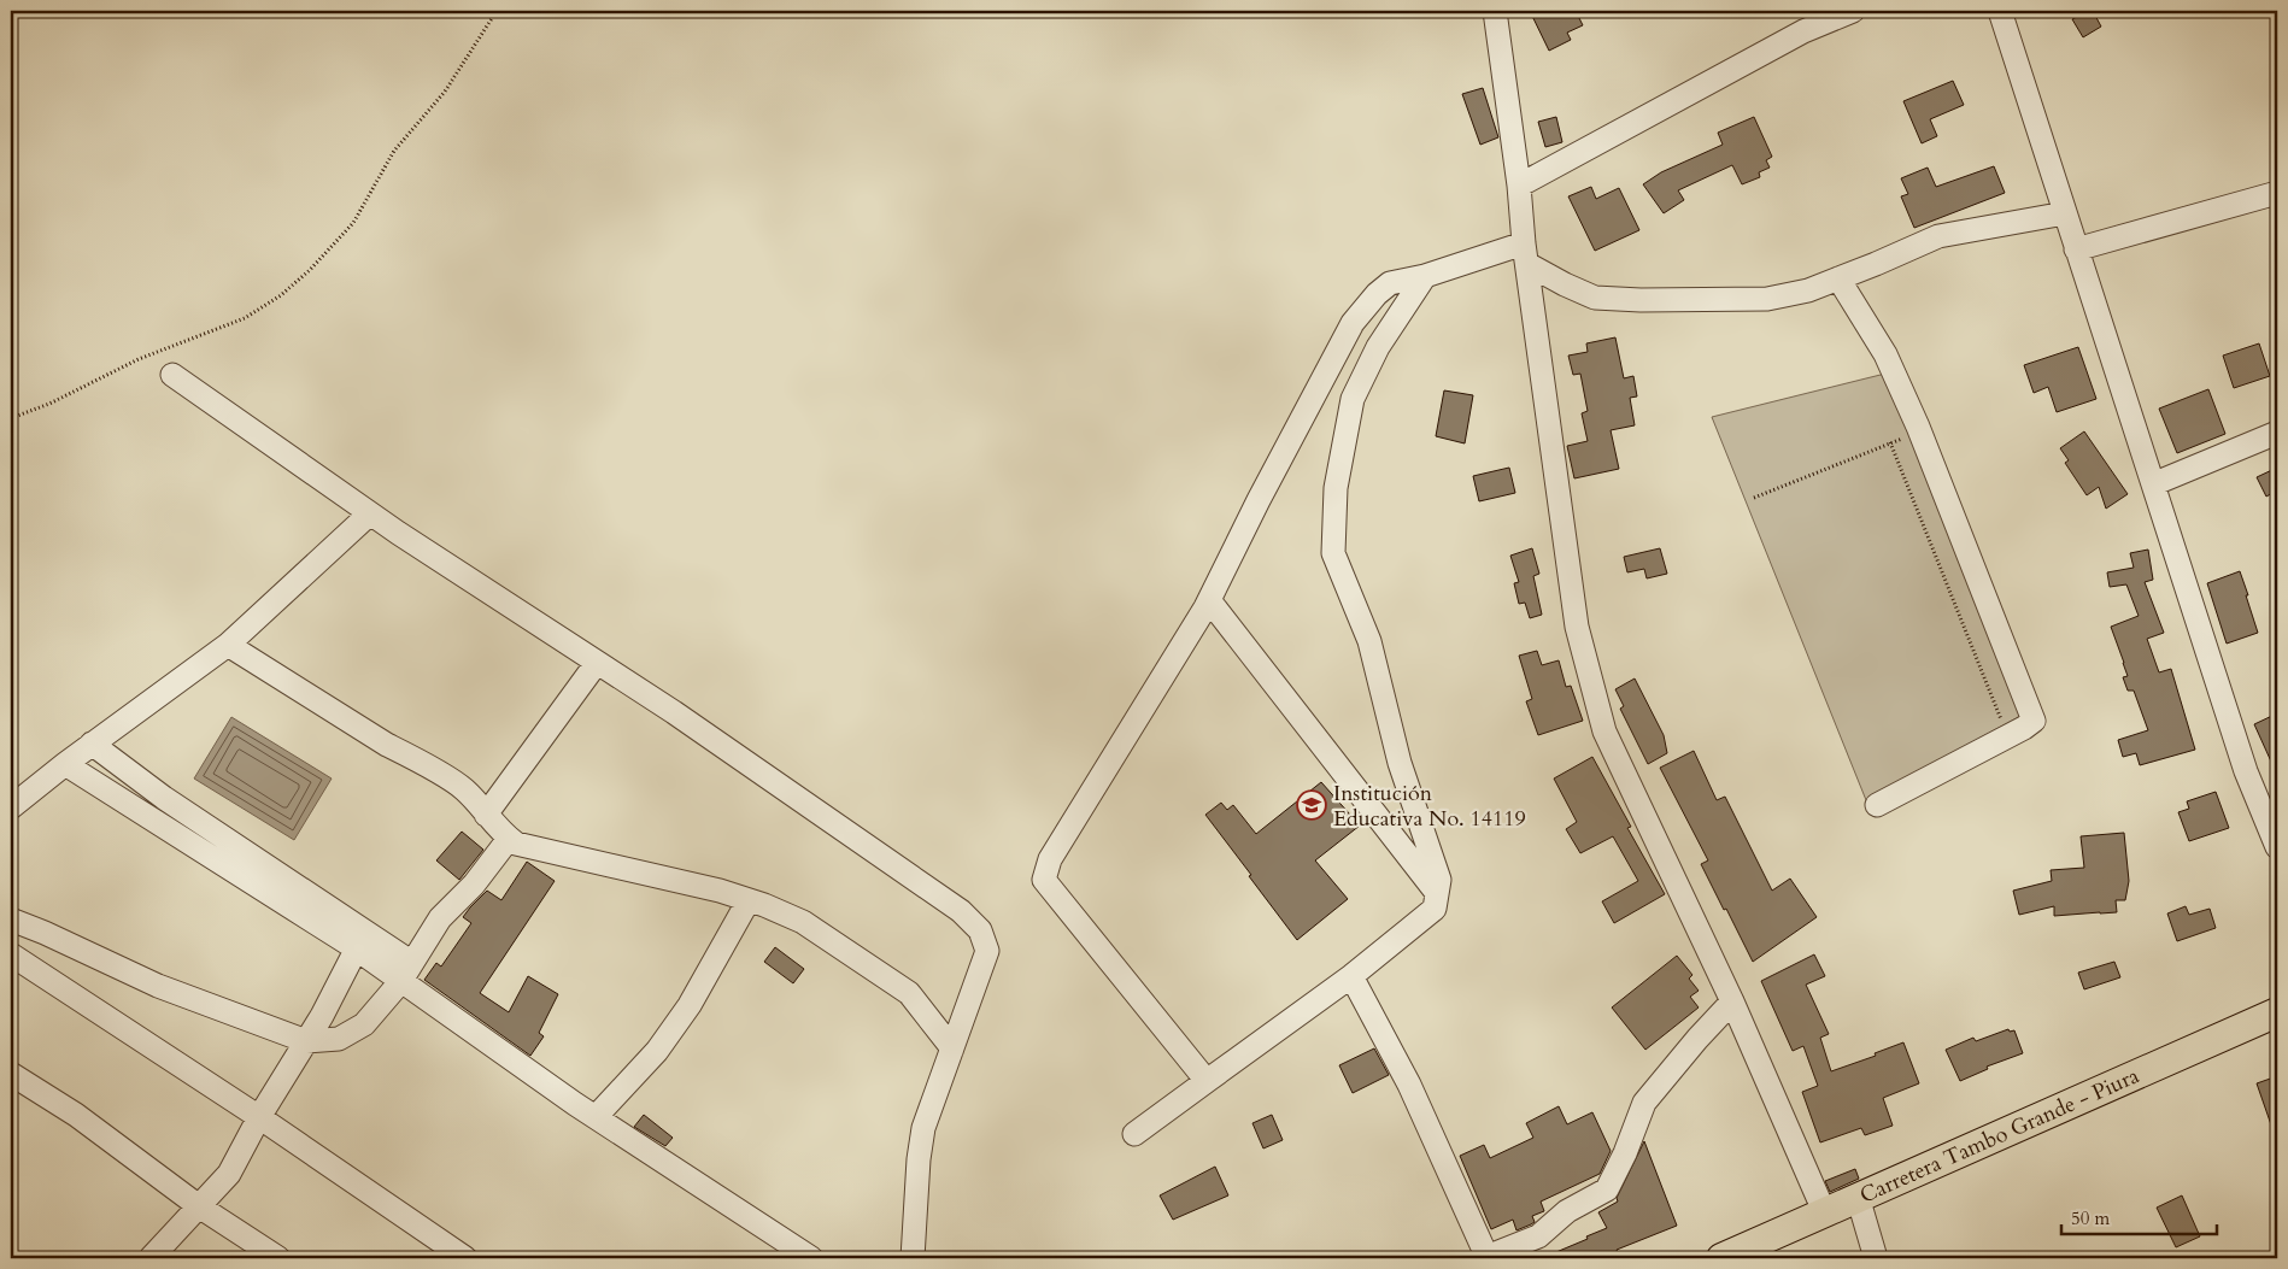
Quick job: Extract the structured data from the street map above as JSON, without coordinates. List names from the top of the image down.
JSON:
{
  "streets": {
    "main road": ["Carretera Tambo Grande - Piura"]
  },
  "places": {
    "school or university": ["Institución Educativa No. 14119"]
  },
  "scale_bar": "50 m"
}
